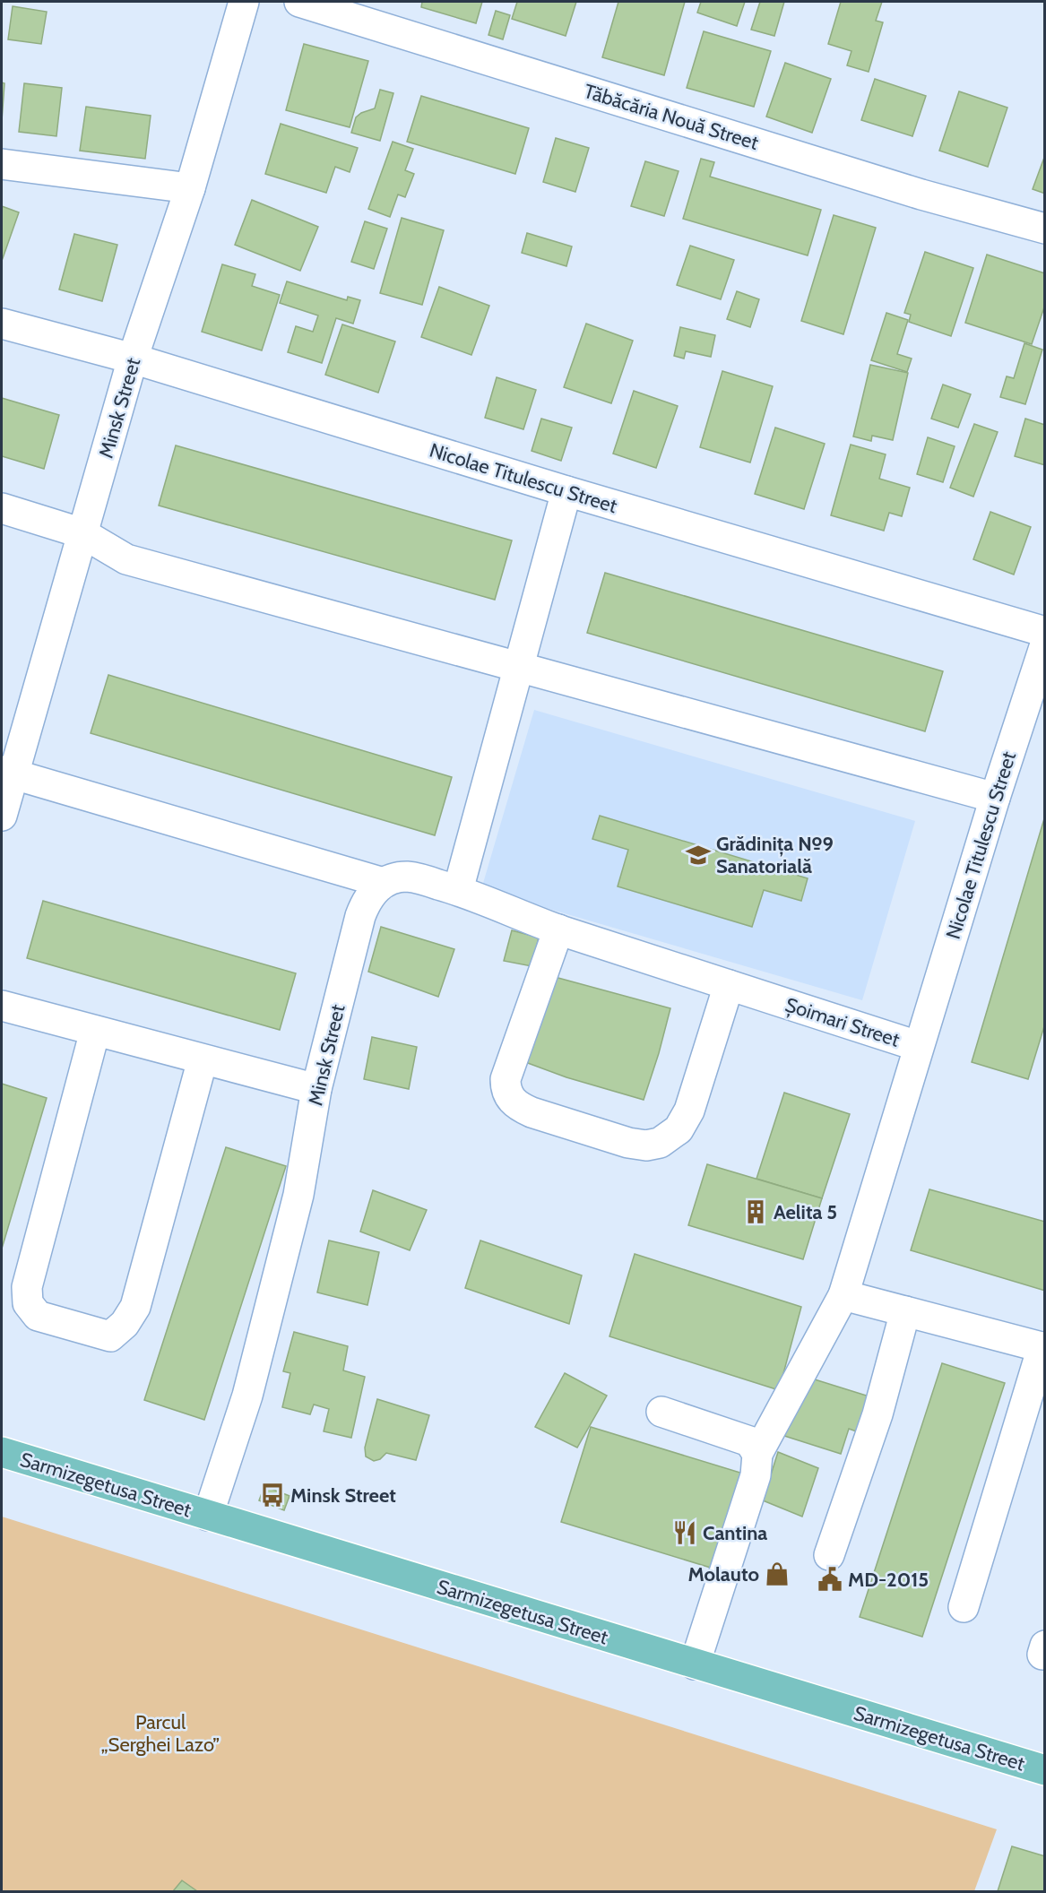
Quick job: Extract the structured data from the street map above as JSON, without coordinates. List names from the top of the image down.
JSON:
{
  "streets": {
    "main road": ["Sarmizegetusa Street"],
    "street": [
      "Tăbăcăria Nouă Street",
      "Minsk Street",
      "Nicolae Titulescu Street",
      "Șoimari Street"
    ]
  },
  "crossings": [
    ["Minsk Street", "Nicolae Titulescu Street"],
    ["Minsk Street", "Șoimari Street"],
    ["Minsk Street", "Sarmizegetusa Street"],
    ["Nicolae Titulescu Street", "Șoimari Street"]
  ],
  "parks": ["Parcul „Serghei Lazo”"],
  "places": {
    "school or university": ["Grădinița №9 Sanatorială"],
    "building": ["Aelita 5"],
    "bus stop": ["Minsk Street"],
    "restaurant": ["Cantina"],
    "shop": ["Molauto"],
    "public building": ["MD-2015"]
  }
}
